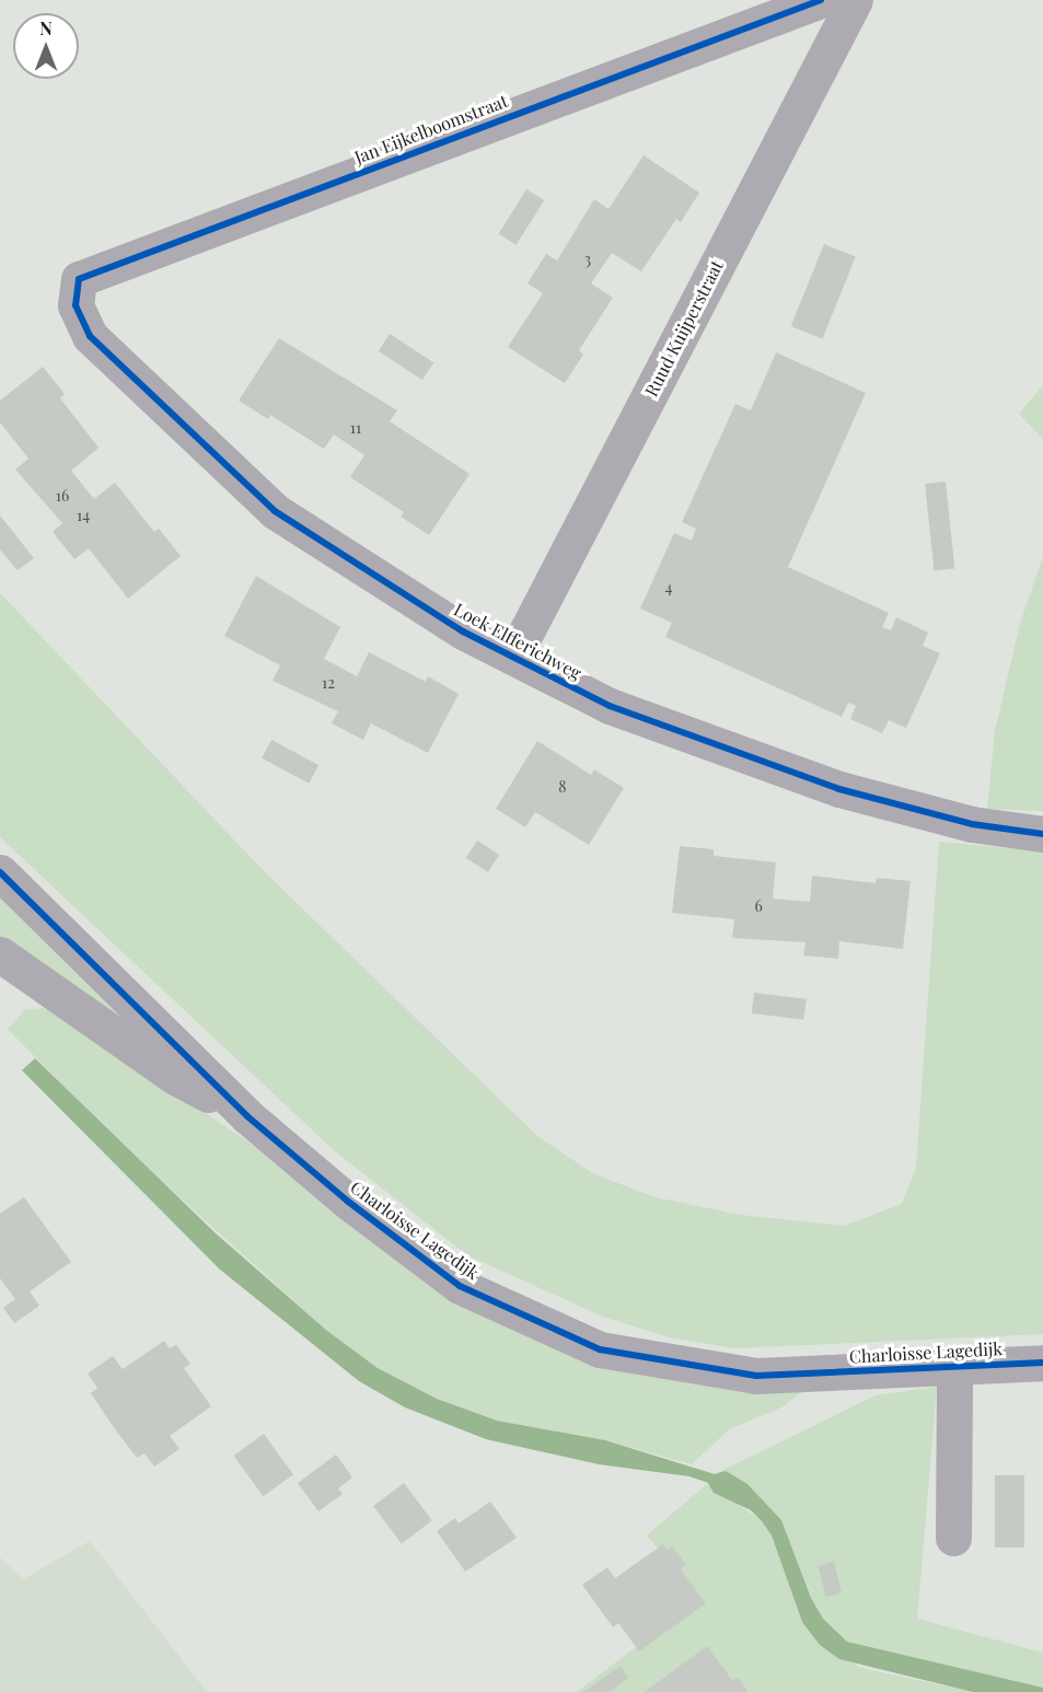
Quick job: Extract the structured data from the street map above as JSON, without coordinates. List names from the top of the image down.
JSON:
{
  "streets": {
    "street": [
      "Jan Eijkelboomstraat",
      "Ruud Kuijperstraat",
      "Loek Elfferichweg",
      "Charloisse Lagedijk"
    ]
  },
  "crossings": [
    ["Jan Eijkelboomstraat", "Loek Elfferichweg"],
    ["Ruud Kuijperstraat", "Loek Elfferichweg"]
  ],
  "house_numbers": [
    "3",
    "11",
    "16",
    "14",
    "4",
    "12",
    "8",
    "6"
  ],
  "north": "top"
}
